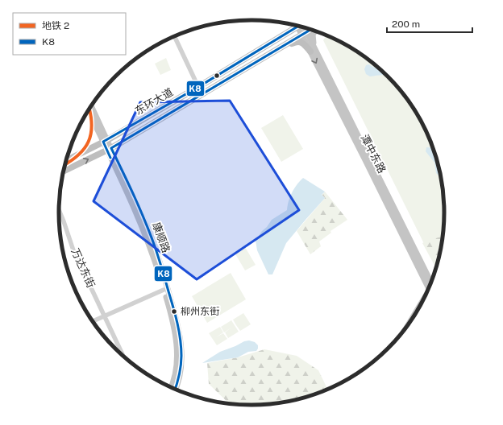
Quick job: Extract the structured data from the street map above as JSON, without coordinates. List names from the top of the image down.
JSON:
{
  "streets": {
    "highway": ["东环大道"],
    "main road": ["潭中东路", "康顺路"],
    "street": ["万达东街"]
  },
  "crossings": [
    ["东环大道", "潭中东路"],
    ["东环大道", "康顺路"]
  ],
  "places": ["柳州东街"],
  "lines": ["transit line K8", "metro line 2"],
  "legend": ["地铁 2", "K8"],
  "scale_bar": "200 m"
}
